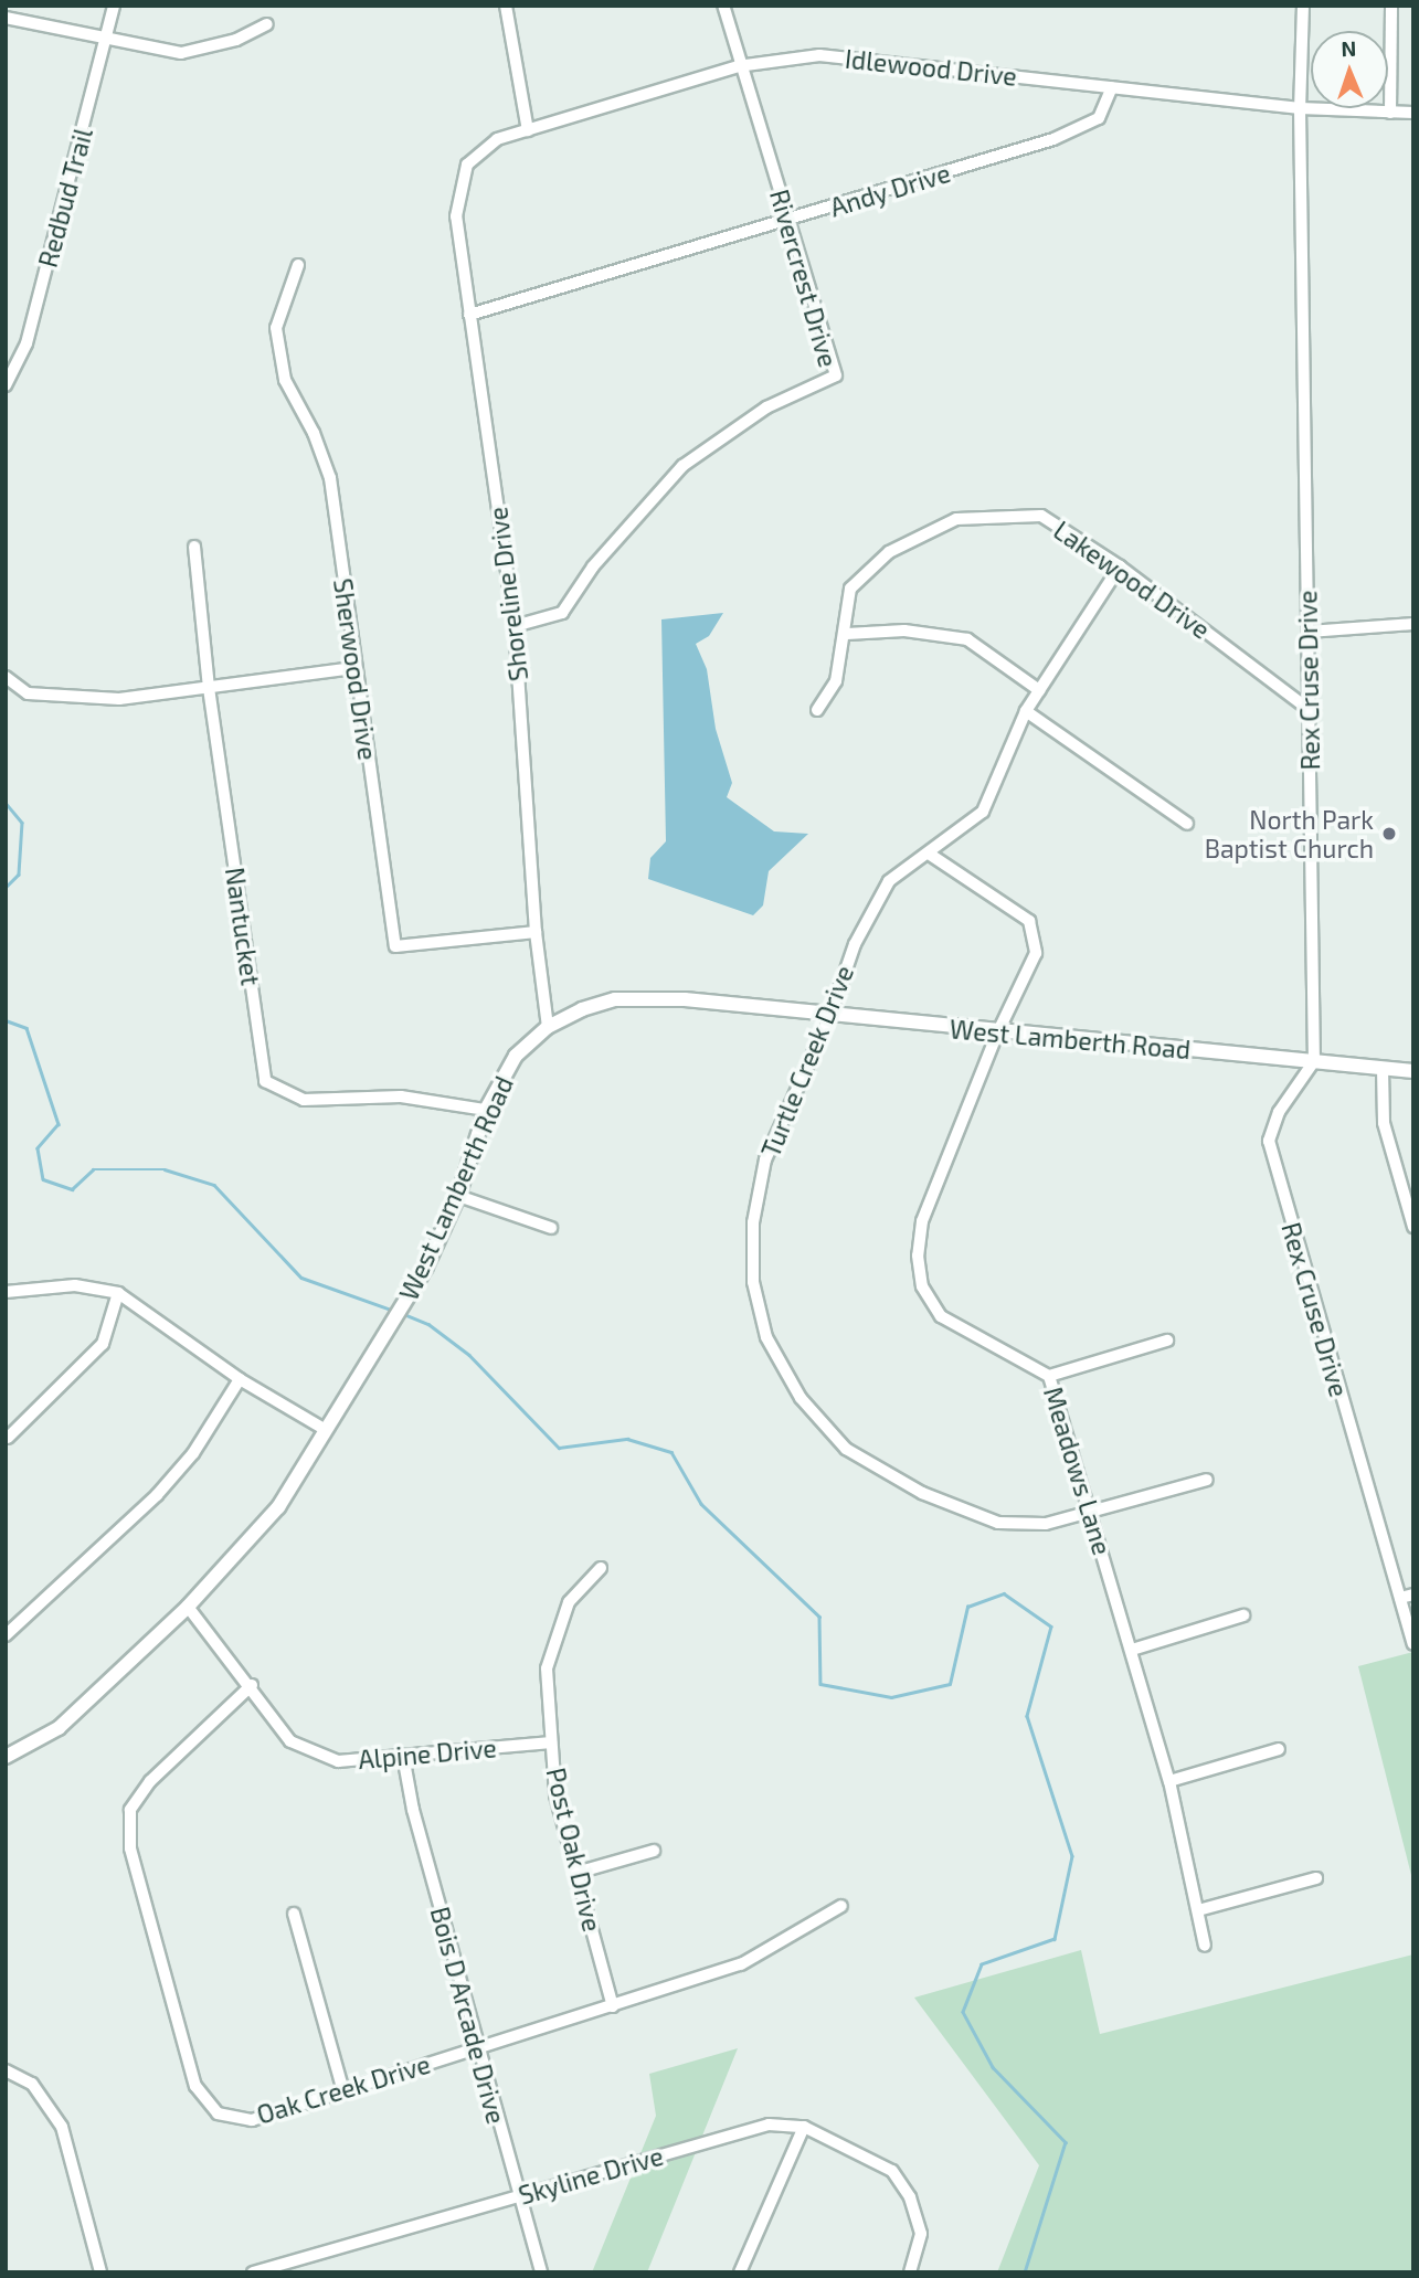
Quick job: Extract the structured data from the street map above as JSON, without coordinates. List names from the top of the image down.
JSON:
{
  "streets": {
    "street": [
      "Idlewood Drive",
      "Andy Drive",
      "Redbud Trail",
      "Rivercrest Drive",
      "Lakewood Drive",
      "Shoreline Drive",
      "Sherwood Drive",
      "Rex Cruse Drive",
      "Nantucket",
      "West Lamberth Road",
      "Turtle Creek Drive",
      "Meadows Lane",
      "Alpine Drive",
      "Post Oak Drive",
      "Bois D Arcade Drive",
      "Oak Creek Drive",
      "Skyline Drive"
    ]
  },
  "crossings": [
    ["Idlewood Drive", "Andy Drive"],
    ["Idlewood Drive", "Rivercrest Drive"],
    ["Idlewood Drive", "Shoreline Drive"],
    ["Idlewood Drive", "Rex Cruse Drive"],
    ["Andy Drive", "Rivercrest Drive"],
    ["Andy Drive", "Shoreline Drive"],
    ["Rivercrest Drive", "Shoreline Drive"],
    ["Lakewood Drive", "Rex Cruse Drive"],
    ["Lakewood Drive", "Turtle Creek Drive"],
    ["Shoreline Drive", "Sherwood Drive"],
    ["Shoreline Drive", "West Lamberth Road"],
    ["Rex Cruse Drive", "West Lamberth Road"],
    ["Nantucket", "West Lamberth Road"],
    ["West Lamberth Road", "Turtle Creek Drive"],
    ["West Lamberth Road", "Meadows Lane"],
    ["West Lamberth Road", "Alpine Drive"],
    ["Turtle Creek Drive", "Meadows Lane"],
    ["Alpine Drive", "Post Oak Drive"],
    ["Alpine Drive", "Bois D Arcade Drive"],
    ["Alpine Drive", "Oak Creek Drive"],
    ["Post Oak Drive", "Oak Creek Drive"],
    ["Bois D Arcade Drive", "Oak Creek Drive"],
    ["Bois D Arcade Drive", "Skyline Drive"]
  ],
  "places": ["North Park Baptist Church"],
  "north": "top"
}
